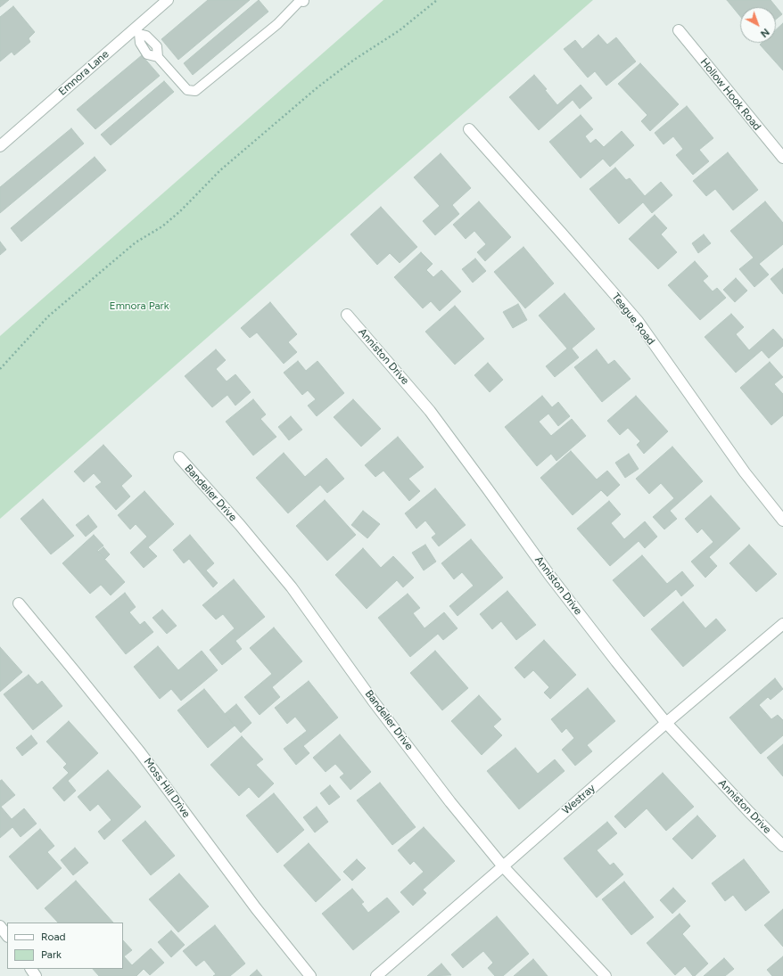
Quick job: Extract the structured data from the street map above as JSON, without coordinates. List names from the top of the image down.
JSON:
{
  "streets": {
    "street": [
      "Emnora Lane",
      "Hollow Hook Road",
      "Teague Road",
      "Anniston Drive",
      "Bandelier Drive",
      "Moss Hill Drive",
      "Westray"
    ]
  },
  "crossings": [
    ["Anniston Drive", "Westray"],
    ["Bandelier Drive", "Westray"]
  ],
  "parks": ["Emnora Park"],
  "legend": ["Road", "Park"],
  "north": "bottom right"
}
